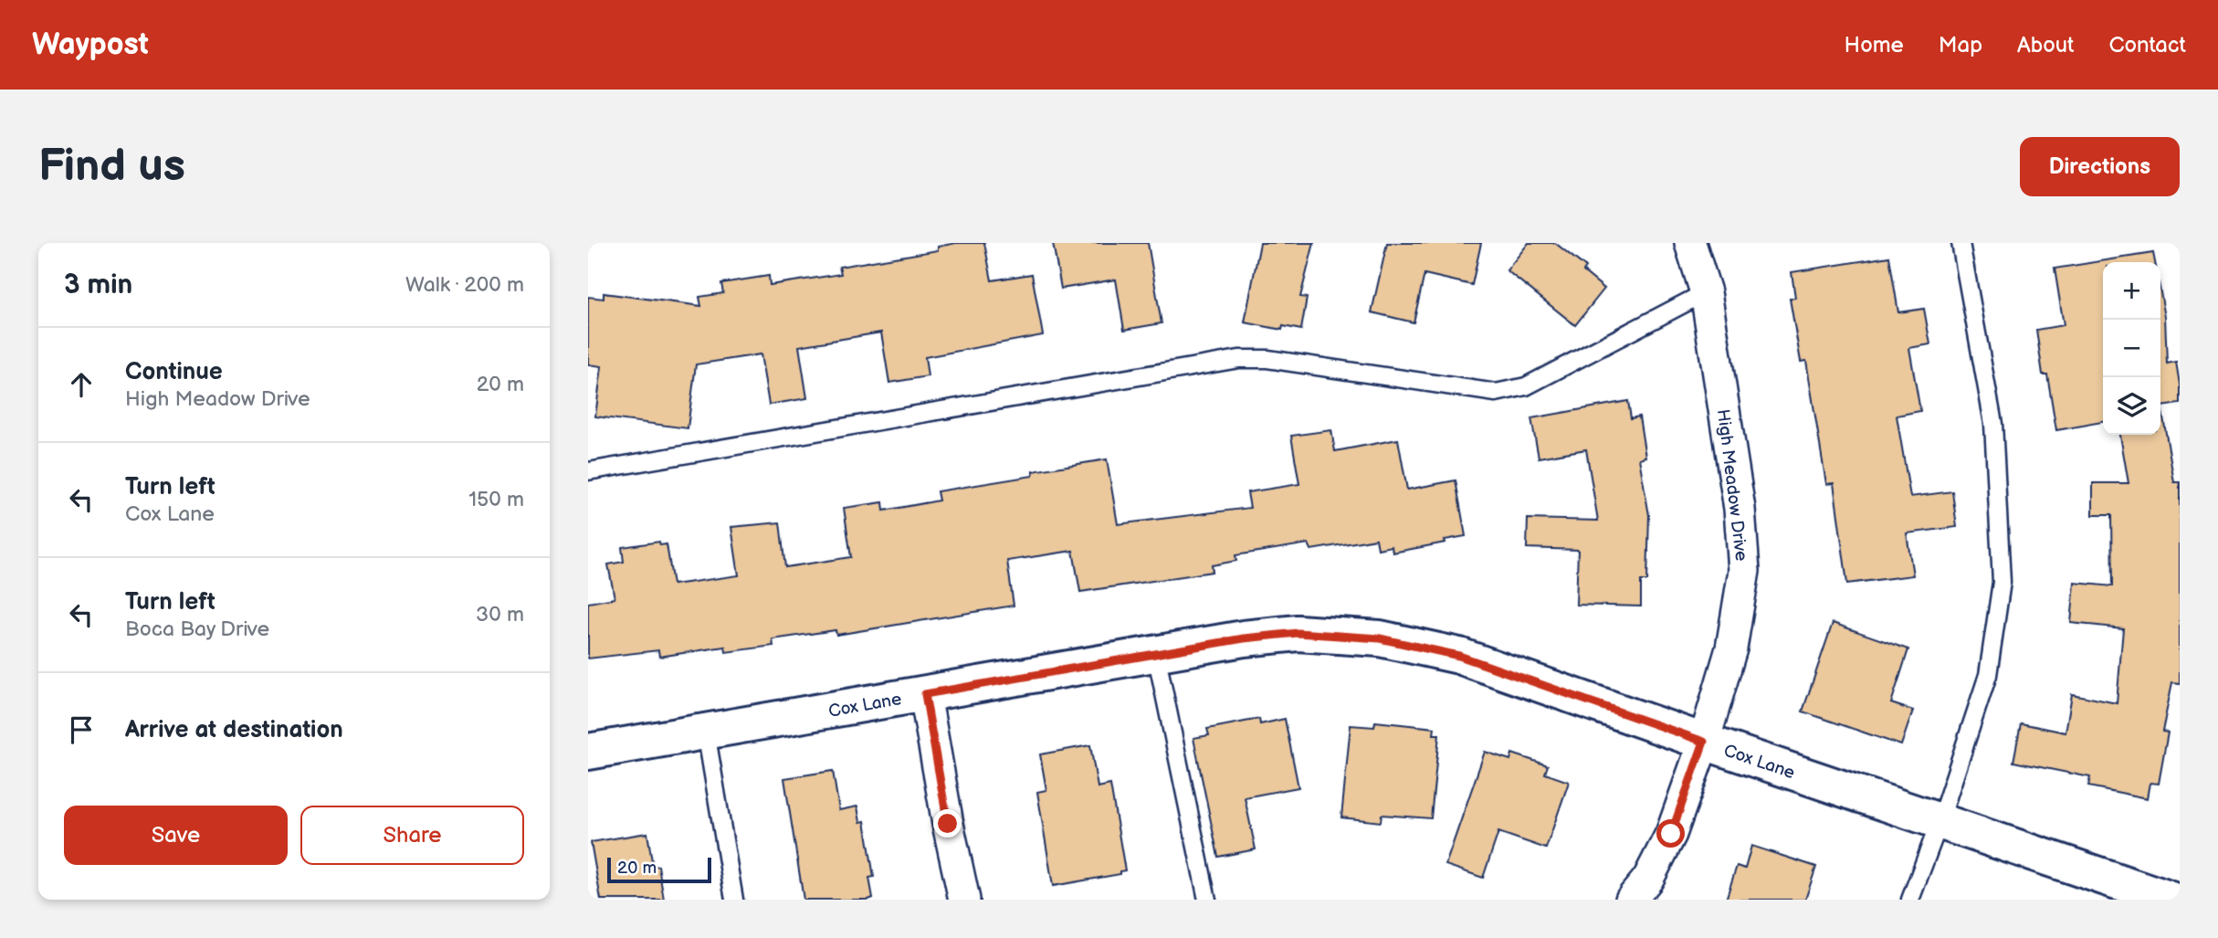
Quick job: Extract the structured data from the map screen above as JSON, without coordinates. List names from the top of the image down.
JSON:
{
  "streets": {
    "street": ["High Meadow Drive", "Cox Lane"]
  },
  "crossings": [
    ["High Meadow Drive", "Cox Lane"]
  ],
  "scale_bar": "20 m",
  "page": {
    "header": "Waypost",
    "nav": [
      "Home",
      "Map",
      "About",
      "Contact"
    ],
    "buttons": [
      "Directions",
      ["Save", "Share"]
    ],
    "title": "Find us",
    "heading": ["3 min", "Walk · 200 m"],
    "map_buttons": ["+", "−"],
    "list": [
      ["Continue", "High Meadow Drive", "20 m"],
      ["Turn left", "Cox Lane", "150 m"],
      ["Turn left", "Boca Bay Drive", "30 m"],
      "Arrive at destination"
    ],
    "scale": "20 m"
  }
}
